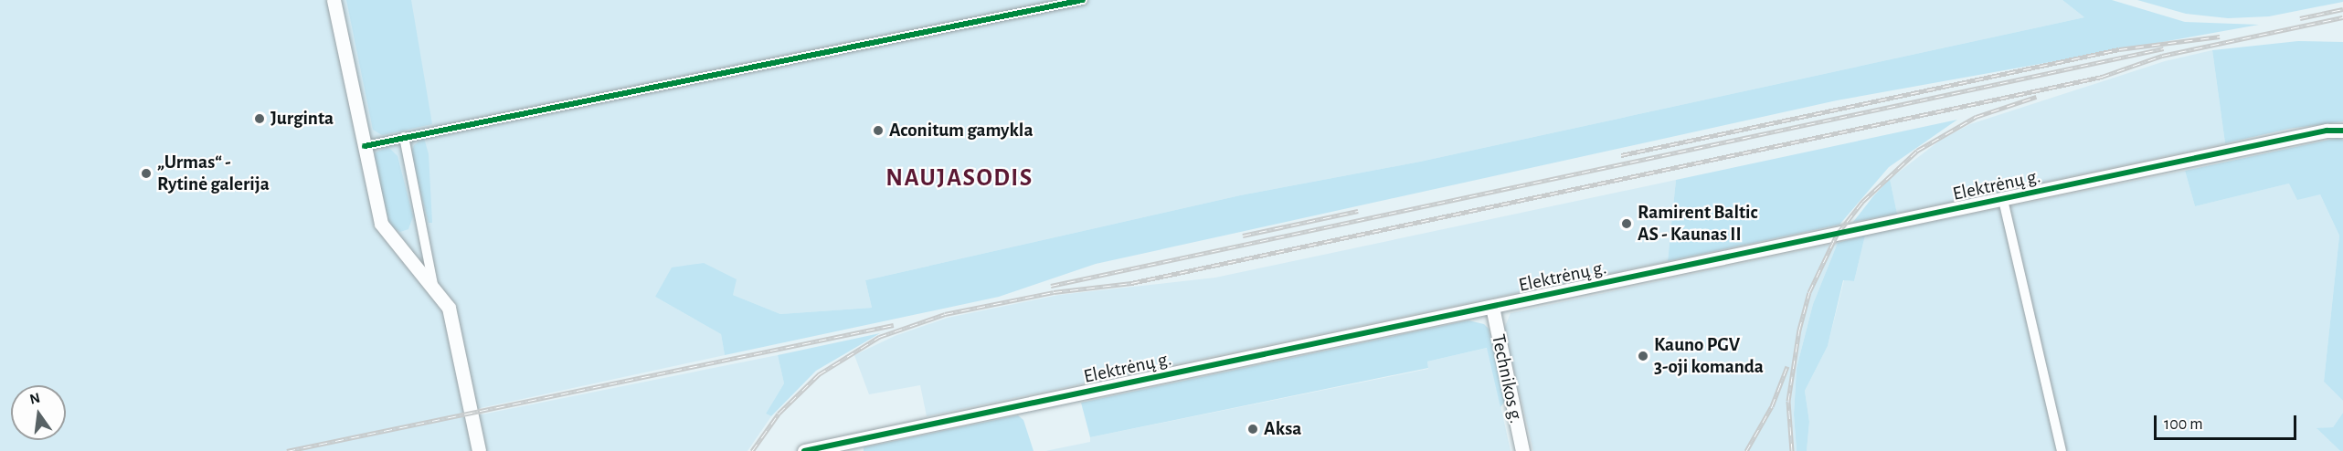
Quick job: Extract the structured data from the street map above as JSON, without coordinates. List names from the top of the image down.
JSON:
{
  "streets": {
    "street": ["Elektrėnų g.", "Technikos g."]
  },
  "crossings": [
    ["Elektrėnų g.", "Technikos g."]
  ],
  "districts": ["NAUJASODIS"],
  "places": [
    "Jurginta",
    "Aconitum gamykla",
    "„Urmas“ - Rytinė galerija",
    "Ramirent Baltic AS - Kaunas II",
    "Kauno PGV 3-oji komanda",
    "Aksa"
  ],
  "scale_bar": "100 m",
  "north": "top"
}
